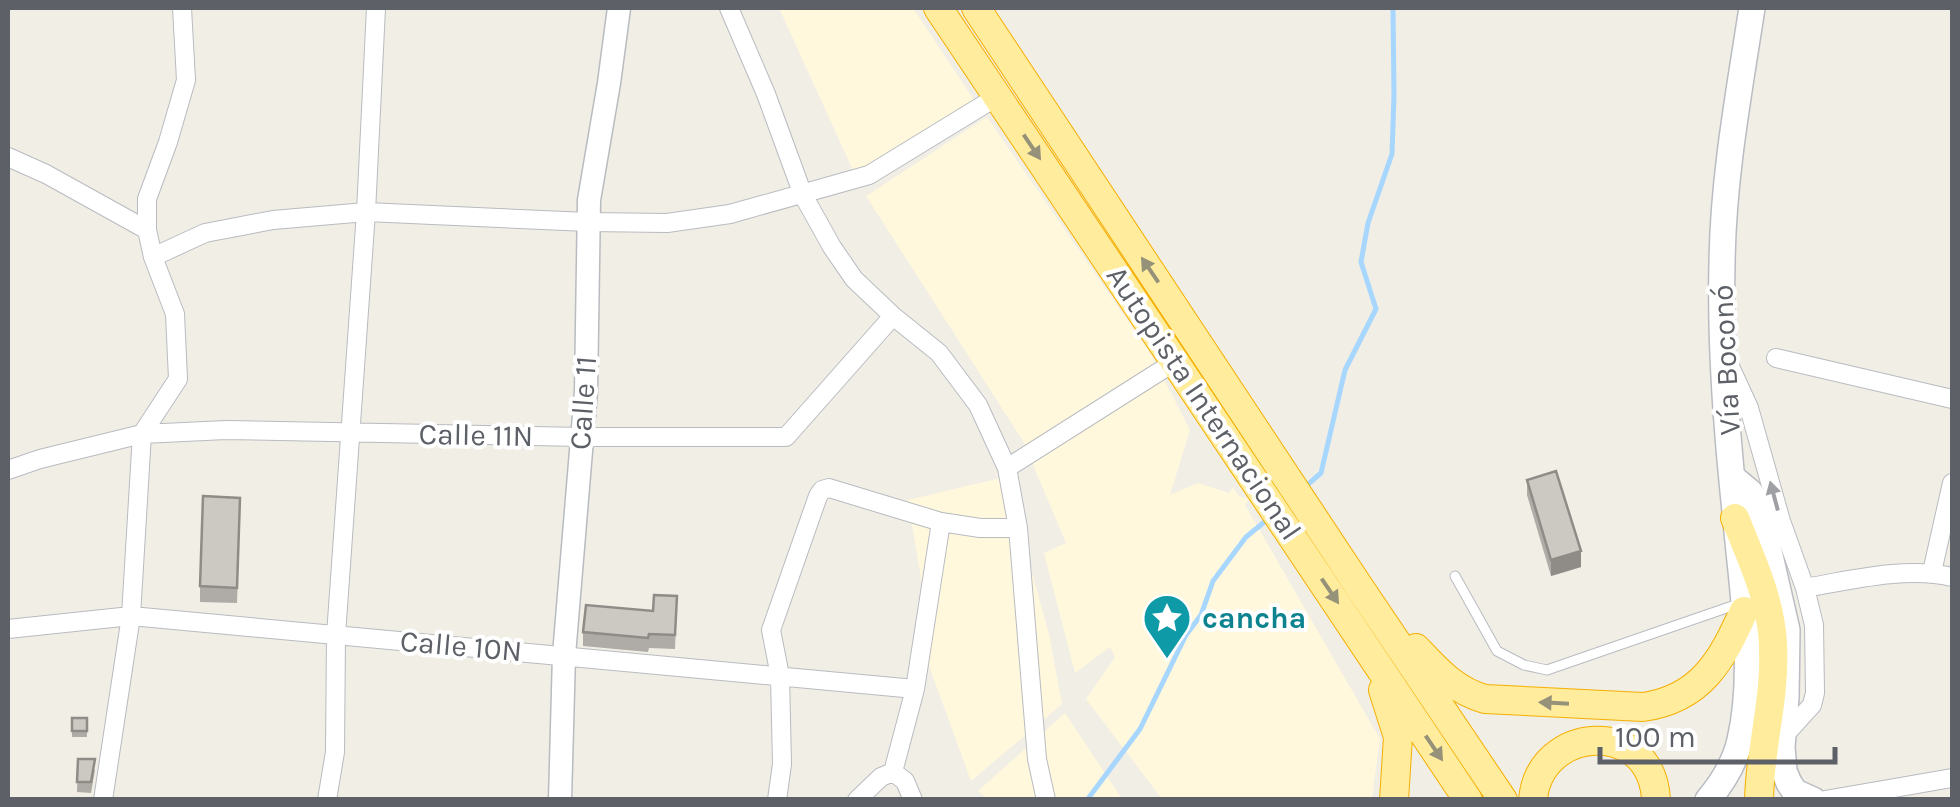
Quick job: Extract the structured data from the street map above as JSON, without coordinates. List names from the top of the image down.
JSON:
{
  "streets": {
    "highway": ["Autopista Internacional"],
    "main road": ["Vía Boconó"],
    "street": ["Calle 11", "Calle 11N", "Calle 10N"]
  },
  "crossings": [
    ["Calle 11", "Calle 11N"],
    ["Calle 11", "Calle 10N"]
  ],
  "places": {
    "place": ["cancha"]
  },
  "scale_bar": "100 m"
}
